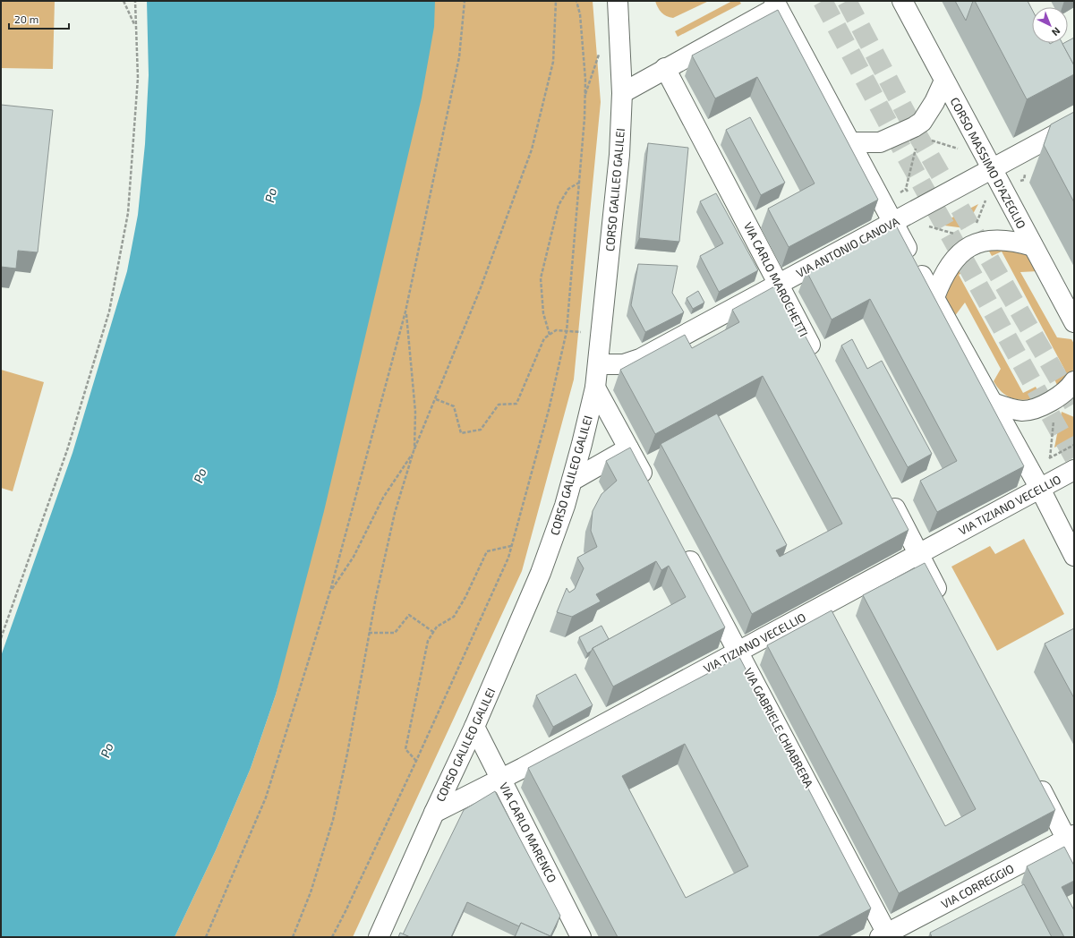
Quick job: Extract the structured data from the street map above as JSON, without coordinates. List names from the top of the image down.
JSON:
{
  "streets": {
    "street": [
      "CORSO MASSIMO D'AZEGLIO",
      "CORSO GALILEO GALILEI",
      "VIA ANTONIO CANOVA",
      "VIA CARLO MAROCHETTI",
      "VIA TIZIANO VECELLIO",
      "VIA GABRIELE CHIABRERA",
      "VIA CARLO MARENCO",
      "VIA CORREGGIO"
    ]
  },
  "crossings": [
    ["CORSO MASSIMO D'AZEGLIO", "VIA ANTONIO CANOVA"],
    ["CORSO GALILEO GALILEI", "VIA ANTONIO CANOVA"],
    ["CORSO GALILEO GALILEI", "VIA TIZIANO VECELLIO"],
    ["CORSO GALILEO GALILEI", "VIA CARLO MARENCO"],
    ["VIA ANTONIO CANOVA", "VIA CARLO MAROCHETTI"],
    ["VIA TIZIANO VECELLIO", "VIA GABRIELE CHIABRERA"],
    ["VIA TIZIANO VECELLIO", "VIA CARLO MARENCO"],
    ["VIA GABRIELE CHIABRERA", "VIA CORREGGIO"]
  ],
  "water": ["Po"],
  "scale_bar": "20 m",
  "north": "bottom right"
}
